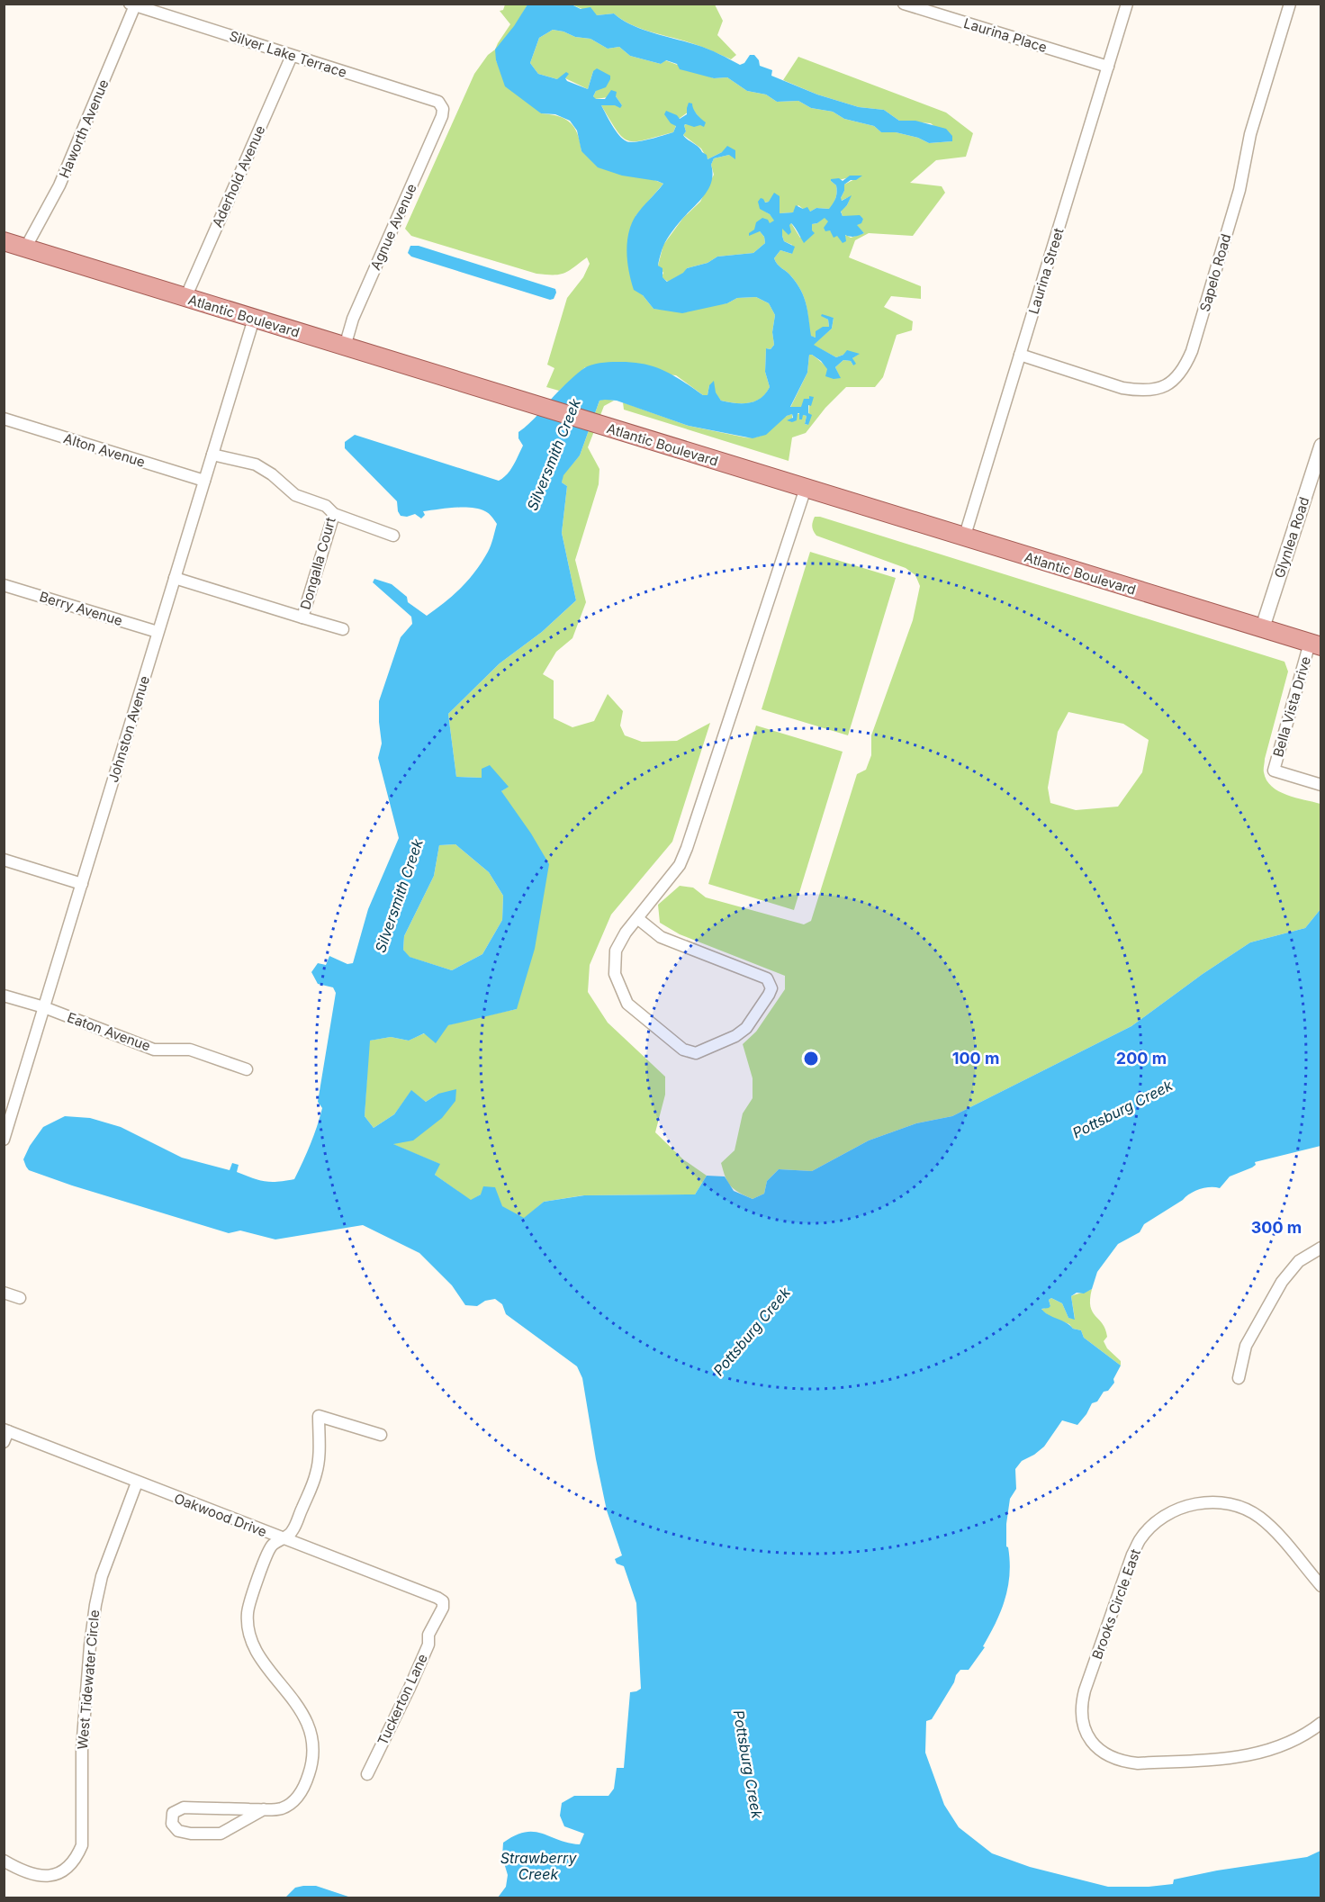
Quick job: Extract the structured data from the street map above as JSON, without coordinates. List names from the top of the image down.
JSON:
{
  "streets": {
    "main road": ["Atlantic Boulevard"],
    "street": [
      "Laurina Place",
      "Silver Lake Terrace",
      "Haworth Avenue",
      "Aderhold Avenue",
      "Agnue Avenue",
      "Laurina Street",
      "Sapelo Road",
      "Alton Avenue",
      "Glynlea Road",
      "Dongalla Court",
      "Berry Avenue",
      "Bella Vista Drive",
      "Johnston Avenue",
      "Eaton Avenue",
      "Oakwood Drive",
      "Brooks Circle East",
      "West Tidewater Circle",
      "Tuckerton Lane"
    ]
  },
  "crossings": [
    ["Laurina Place", "Laurina Street"],
    ["Silver Lake Terrace", "Haworth Avenue"],
    ["Silver Lake Terrace", "Aderhold Avenue"],
    ["Silver Lake Terrace", "Agnue Avenue"],
    ["Haworth Avenue", "Atlantic Boulevard"],
    ["Aderhold Avenue", "Atlantic Boulevard"],
    ["Agnue Avenue", "Atlantic Boulevard"],
    ["Laurina Street", "Sapelo Road"],
    ["Laurina Street", "Atlantic Boulevard"],
    ["Atlantic Boulevard", "Glynlea Road"],
    ["Atlantic Boulevard", "Bella Vista Drive"],
    ["Atlantic Boulevard", "Johnston Avenue"],
    ["Alton Avenue", "Johnston Avenue"],
    ["Dongalla Court", "Johnston Avenue"],
    ["Berry Avenue", "Johnston Avenue"],
    ["Johnston Avenue", "Eaton Avenue"],
    ["Oakwood Drive", "West Tidewater Circle"],
    ["Oakwood Drive", "Tuckerton Lane"]
  ],
  "water": ["Silversmith Creek", "Pottsburg Creek", "Strawberry Creek"],
  "rings": ["100 m", "200 m", "300 m"]
}
